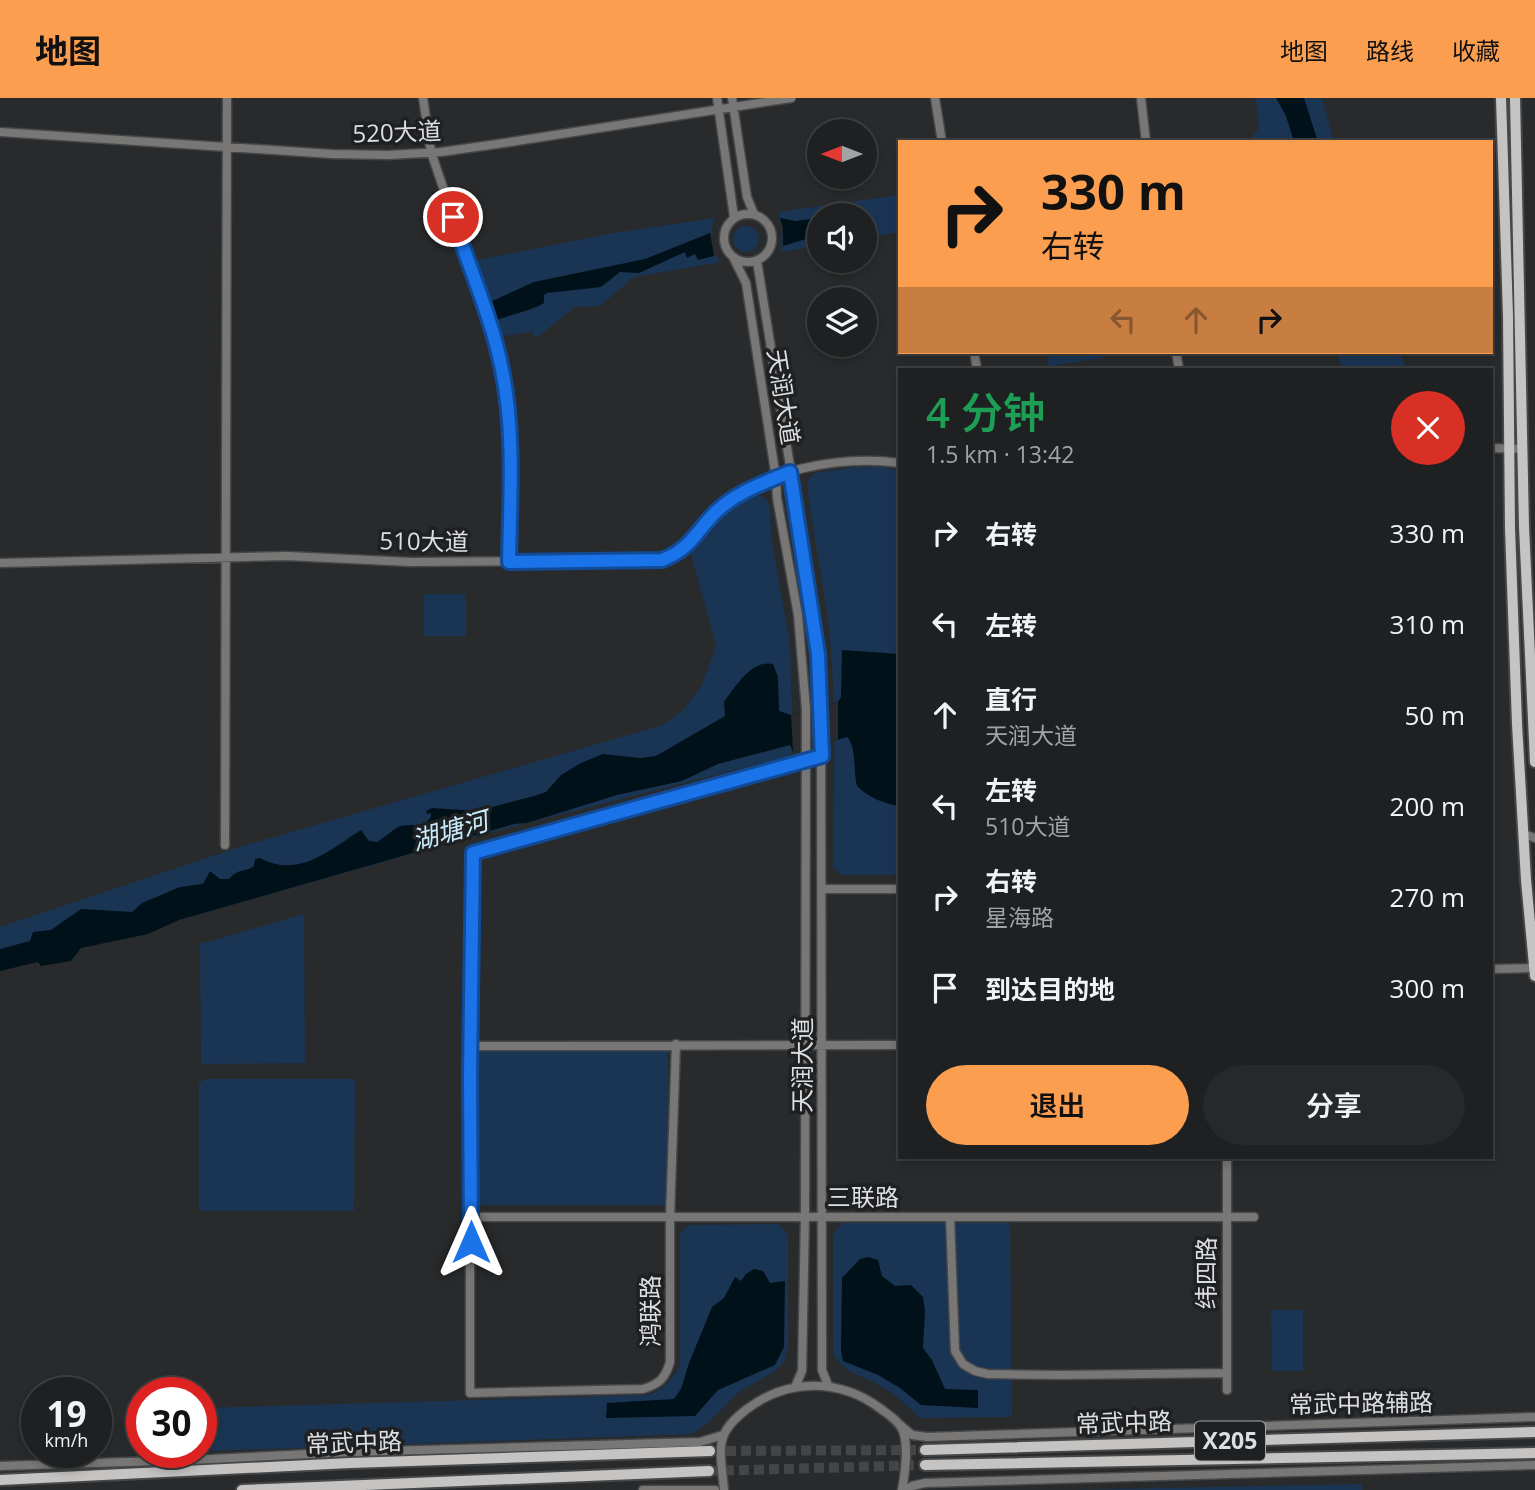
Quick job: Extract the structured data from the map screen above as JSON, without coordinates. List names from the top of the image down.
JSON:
{
  "streets": {
    "main road": ["常武中路", "X205"],
    "street": [
      "520大道",
      "天润大道",
      "510大道",
      "三联路",
      "纬四路",
      "鸿联路",
      "常武中路辅路"
    ]
  },
  "crossings": [
    ["520大道", "天润大道"],
    ["天润大道", "510大道"],
    ["天润大道", "三联路"],
    ["天润大道", "常武中路辅路"],
    ["三联路", "纬四路"],
    ["三联路", "鸿联路"]
  ],
  "water": ["湖塘河"],
  "north": "left",
  "page": {
    "header": "地图",
    "nav": ["地图", "路线", "收藏"],
    "turn": ["330 m", "右转"],
    "heading": ["4 分钟", "1.5 km · 13:42"],
    "list": [
      {
        "name": "右转",
        "value": "330 m"
      },
      {
        "name": "左转",
        "value": "310 m"
      },
      {
        "name": "直行",
        "note": "天润大道",
        "value": "50 m"
      },
      {
        "name": "左转",
        "note": "510大道",
        "value": "200 m"
      },
      {
        "name": "右转",
        "note": "星海路",
        "value": "270 m"
      },
      {
        "name": "到达目的地",
        "value": "300 m"
      }
    ],
    "buttons": ["退出", "分享"],
    "speed": "19 km/h",
    "limit": "30"
  }
}
